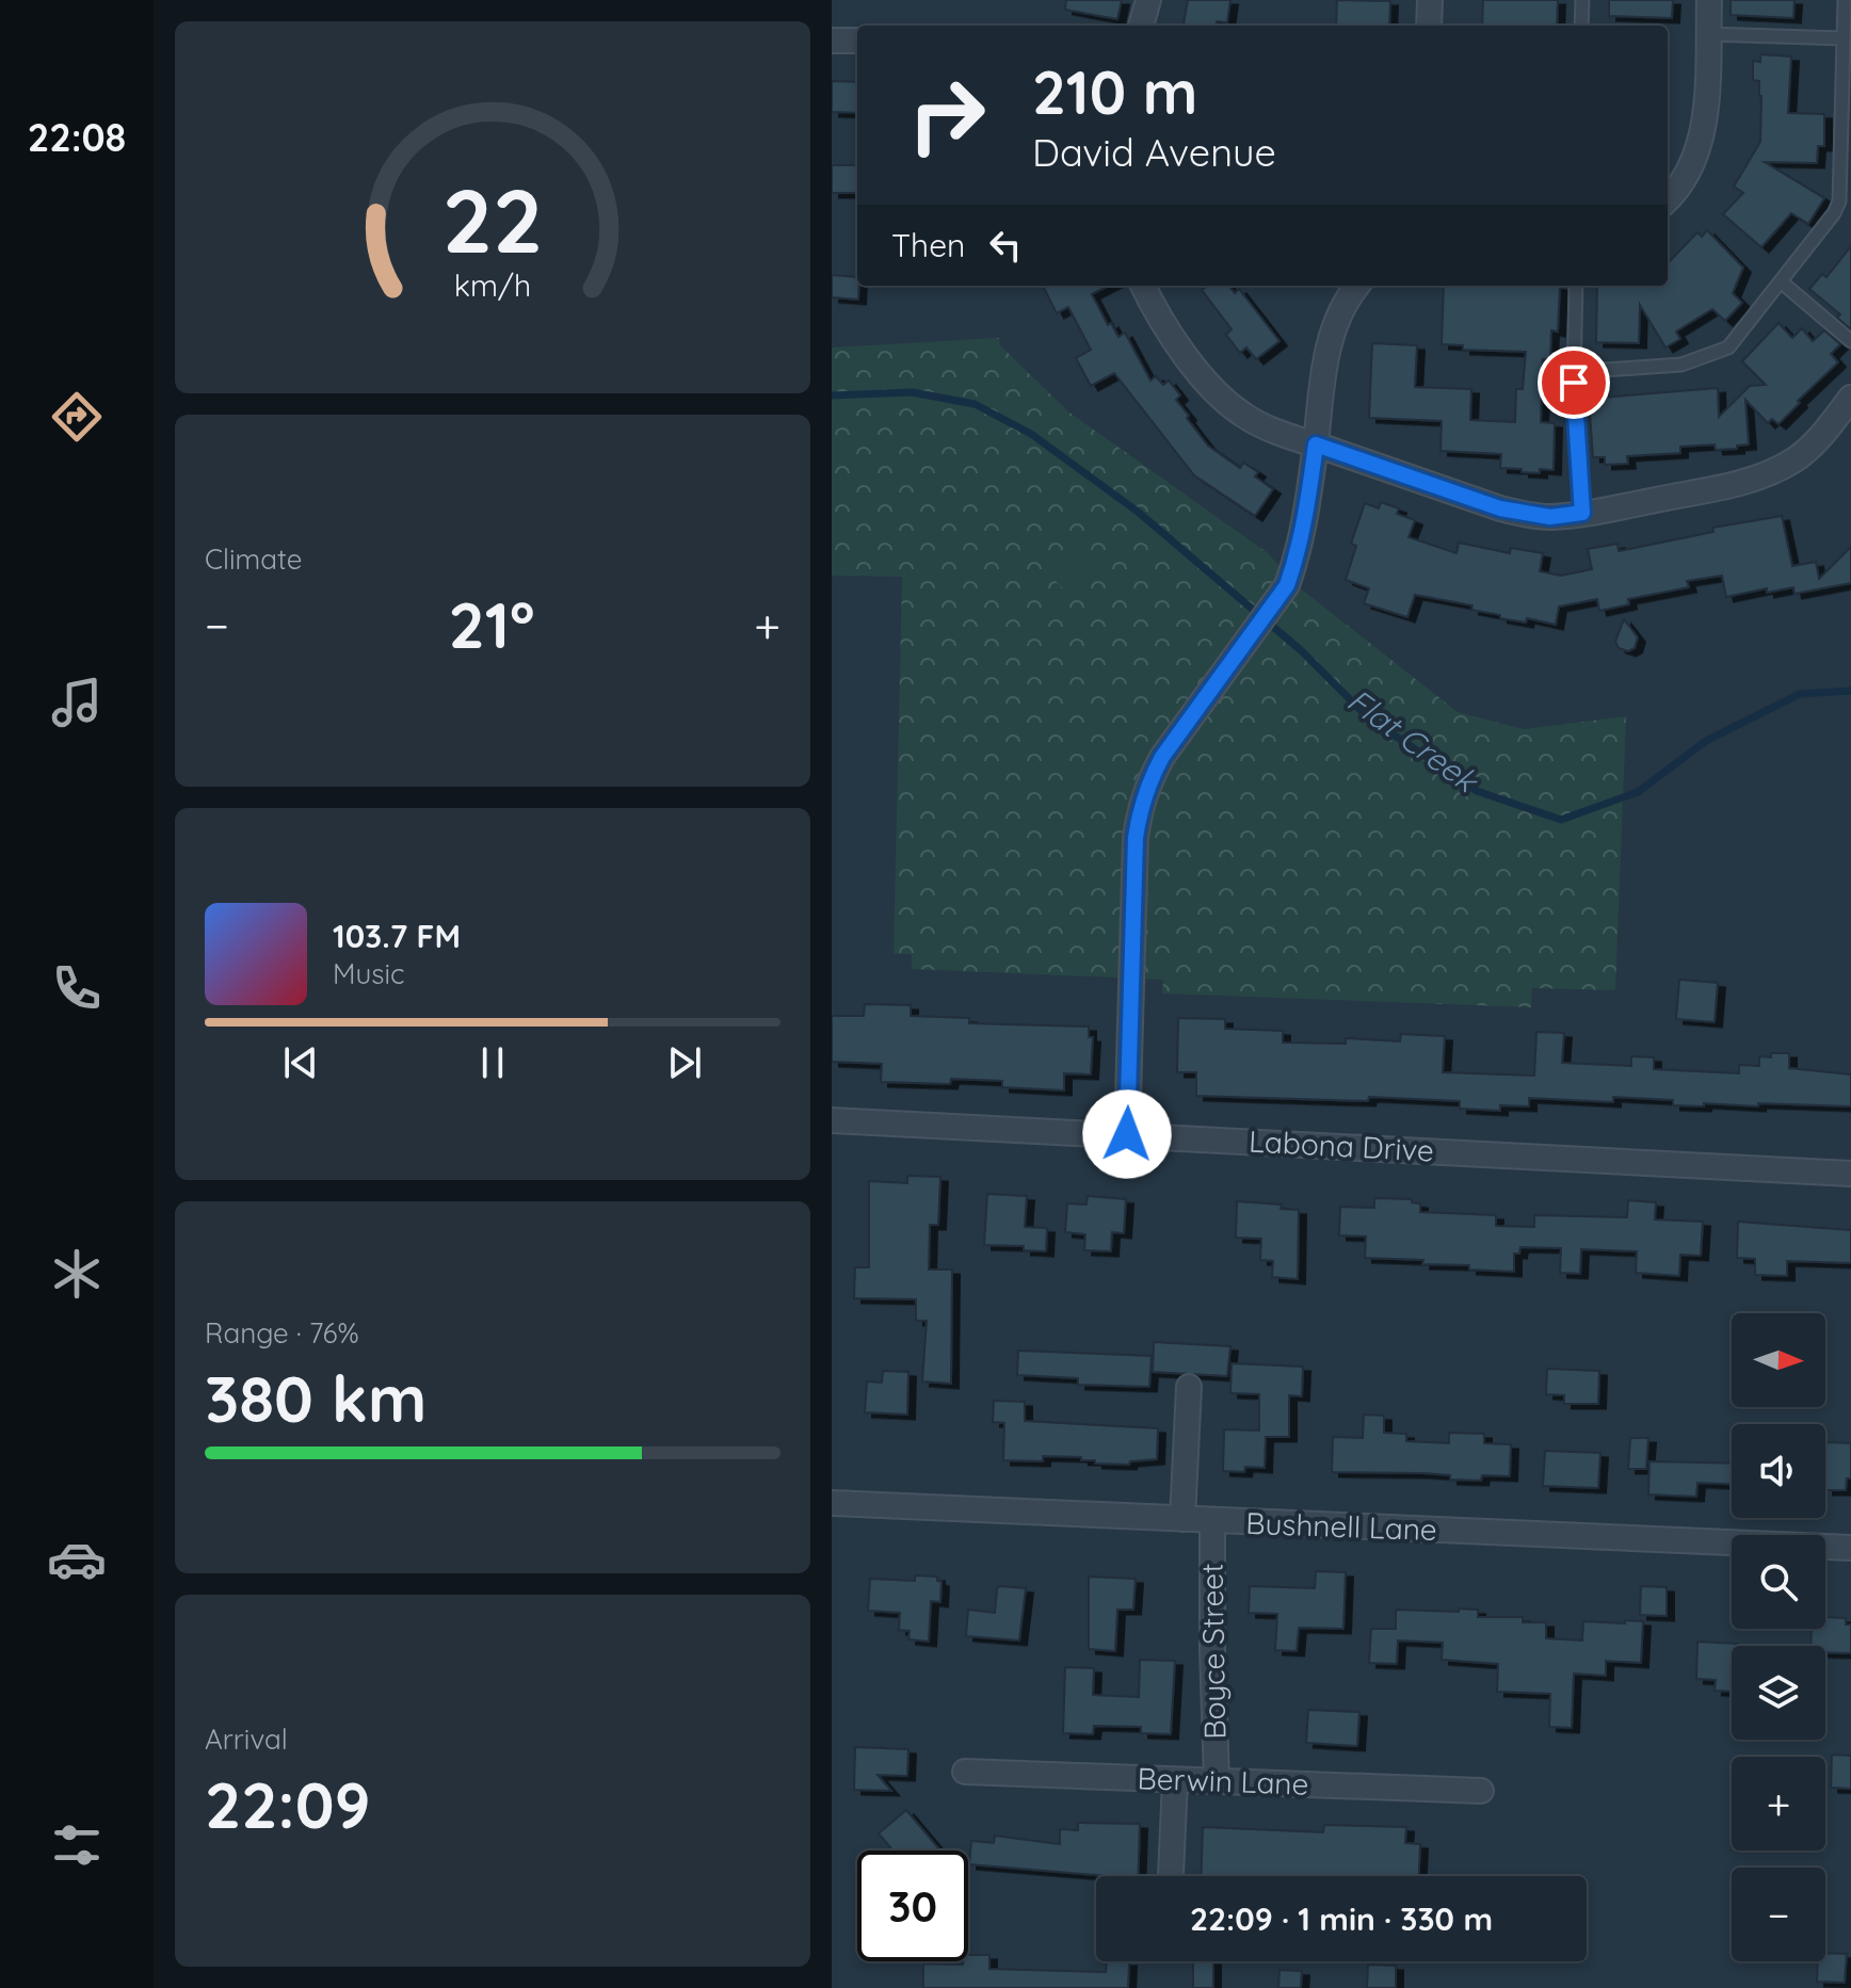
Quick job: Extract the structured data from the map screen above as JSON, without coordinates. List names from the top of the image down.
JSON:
{
  "streets": {
    "street": [
      "Labona Drive",
      "Bushnell Lane",
      "Boyce Street",
      "Berwin Lane"
    ]
  },
  "crossings": [
    ["Bushnell Lane", "Boyce Street"],
    ["Boyce Street", "Berwin Lane"]
  ],
  "water": ["Flat Creek"],
  "north": "right",
  "page": {
    "tabs": "22:08",
    "turn": ["210 m", "David Avenue"],
    "then": "Then",
    "tile": [
      "Climate",
      ["Range · 76%", "380 km"],
      ["Arrival", "22:09"]
    ],
    "heat": ["−", "21°", "+"],
    "song": ["103.7 FM", "Music"],
    "map_buttons": ["+", "−"],
    "limit": "30",
    "trip": "22:09 · 1 min · 330 m",
    "gauge": ["22", "km/h"]
  }
}
